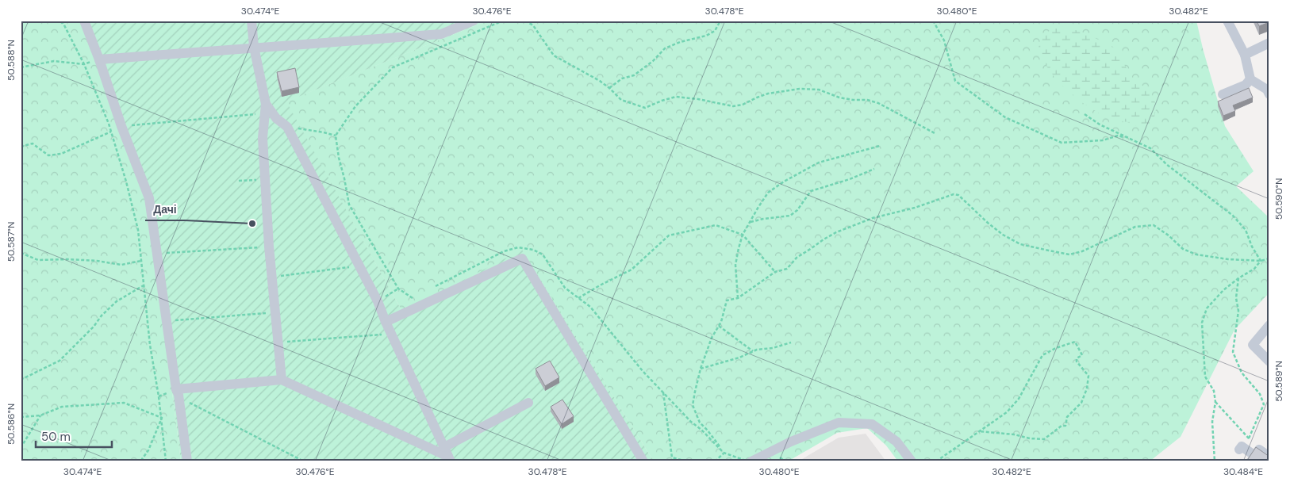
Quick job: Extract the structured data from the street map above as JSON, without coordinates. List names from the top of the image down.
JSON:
{
  "places": ["Дачі"],
  "scale_bar": "50 m",
  "coordinates": [
    "30.474°E",
    "30.476°E",
    "30.478°E",
    "30.480°E",
    "30.482°E",
    "50.588°N",
    "50.590°N",
    "50.587°N",
    "50.589°N",
    "50.586°N",
    "30.484°E"
  ]
}
